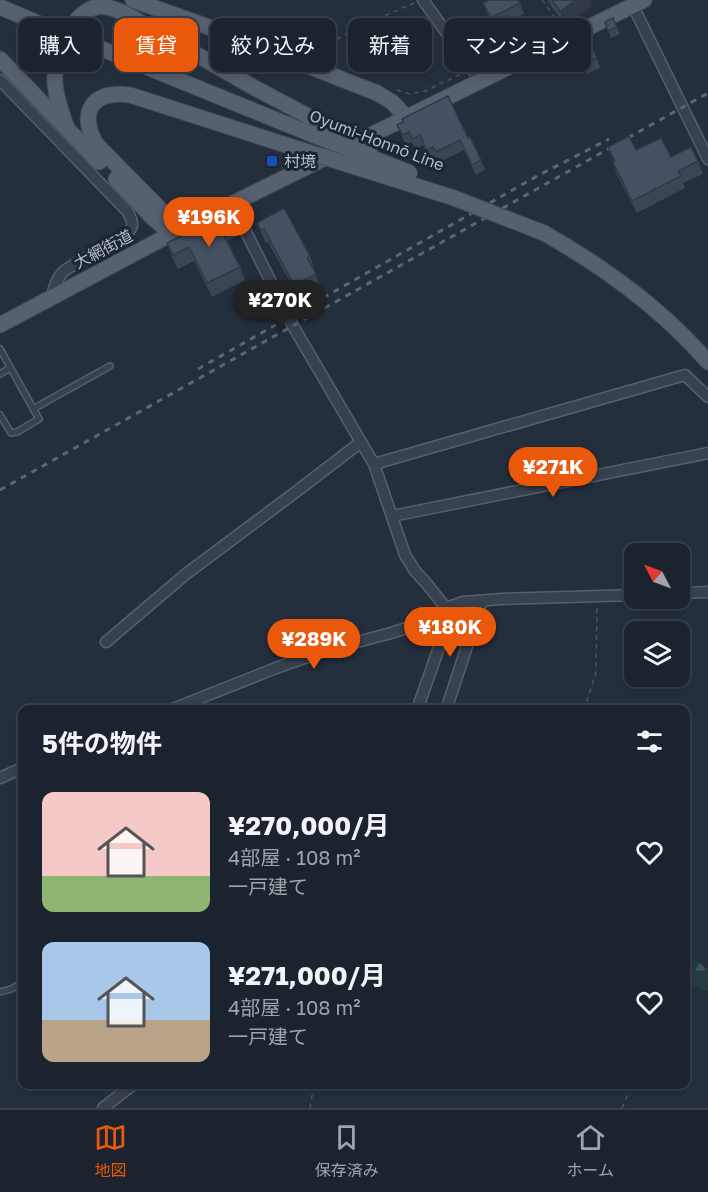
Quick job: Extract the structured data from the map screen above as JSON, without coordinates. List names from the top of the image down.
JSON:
{
  "streets": {
    "main road": ["Oyumi-Honnō Line", "大網街道"]
  },
  "places": {
    "transit": ["村境"]
  },
  "north": "top left",
  "page": {
    "chip": [
      "購入",
      "賃貸",
      "絞り込み",
      "新着",
      "マンション"
    ],
    "price": [
      "¥196K",
      "¥270K",
      "¥271K",
      "¥180K",
      "¥289K"
    ],
    "heading": "5件の物件",
    "list": [
      {
        "name": "¥270,000/月",
        "note": "4部屋 · 108 m² · 一戸建て"
      },
      {
        "name": "¥271,000/月",
        "note": "4部屋 · 108 m² · 一戸建て"
      }
    ],
    "tabs": ["地図", "保存済み", "ホーム"]
  }
}
